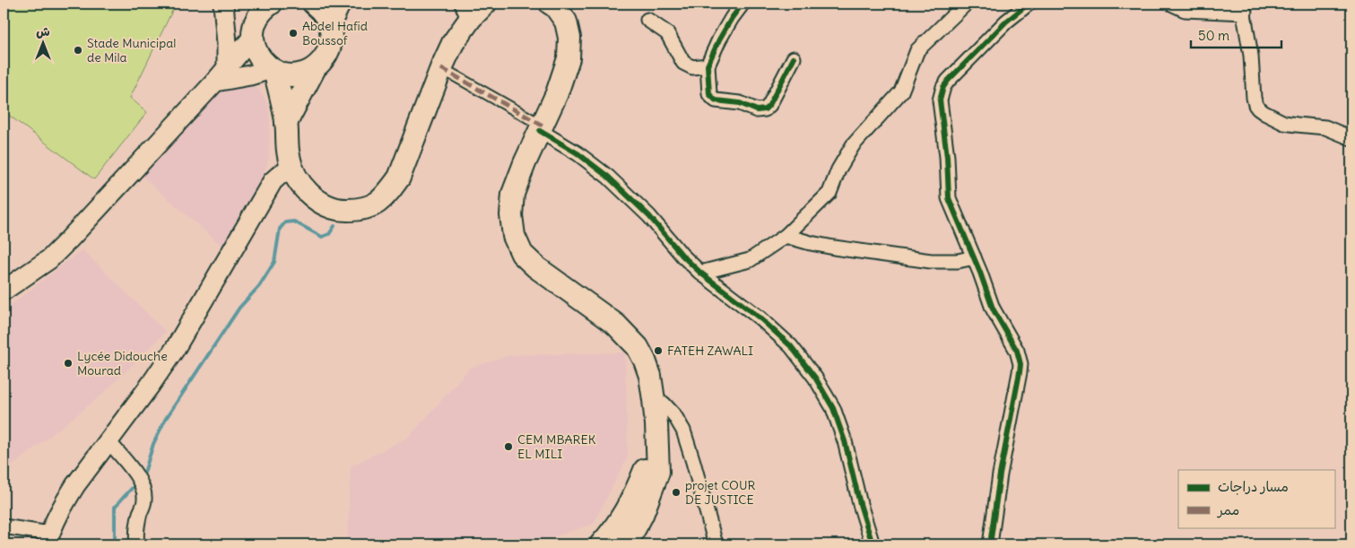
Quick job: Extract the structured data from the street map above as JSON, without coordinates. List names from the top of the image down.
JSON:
{
  "places": [
    "Abdel Hafid Boussof",
    "Stade Municipal de Mila",
    "FATEH ZAWALI",
    "Lycée Didouche Mourad",
    "CEM MBAREK EL MILI",
    "projet COUR DE JUSTICE"
  ],
  "legend": ["مسار دراجات", "ممر"],
  "scale_bar": "50 m",
  "north": "top"
}
